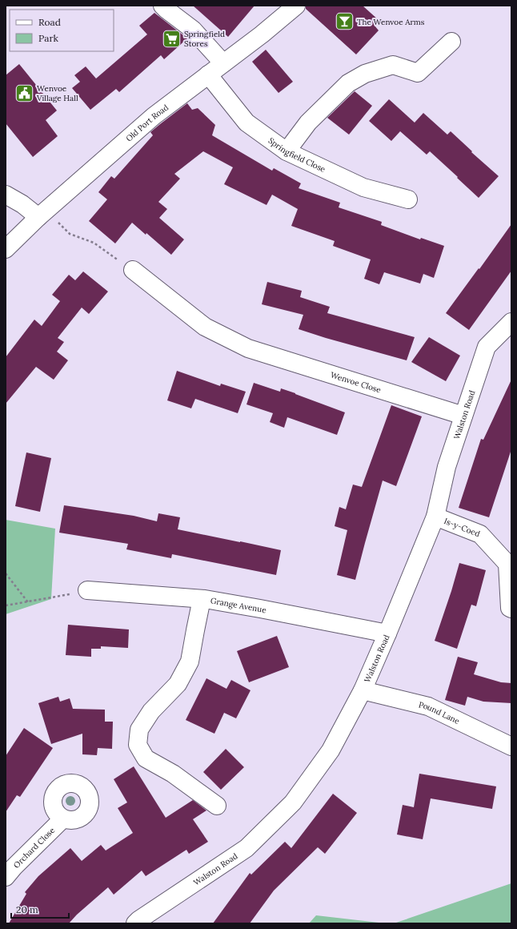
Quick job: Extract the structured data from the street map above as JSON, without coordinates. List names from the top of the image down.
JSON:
{
  "streets": {
    "street": [
      "Old Port Road",
      "Springfield Close",
      "Wenvoe Close",
      "Walston Road",
      "Is-y-Coed",
      "Grange Avenue",
      "Pound Lane",
      "Orchard Close"
    ]
  },
  "crossings": [
    ["Old Port Road", "Springfield Close"],
    ["Wenvoe Close", "Walston Road"],
    ["Walston Road", "Is-y-Coed"],
    ["Walston Road", "Grange Avenue"],
    ["Walston Road", "Pound Lane"]
  ],
  "places": {
    "bar": ["The Wenvoe Arms"],
    "supermarket": ["Springfield Stores"],
    "public building": ["Wenvoe Village Hall"]
  },
  "legend": ["Road", "Park"],
  "scale_bar": "20 m"
}
